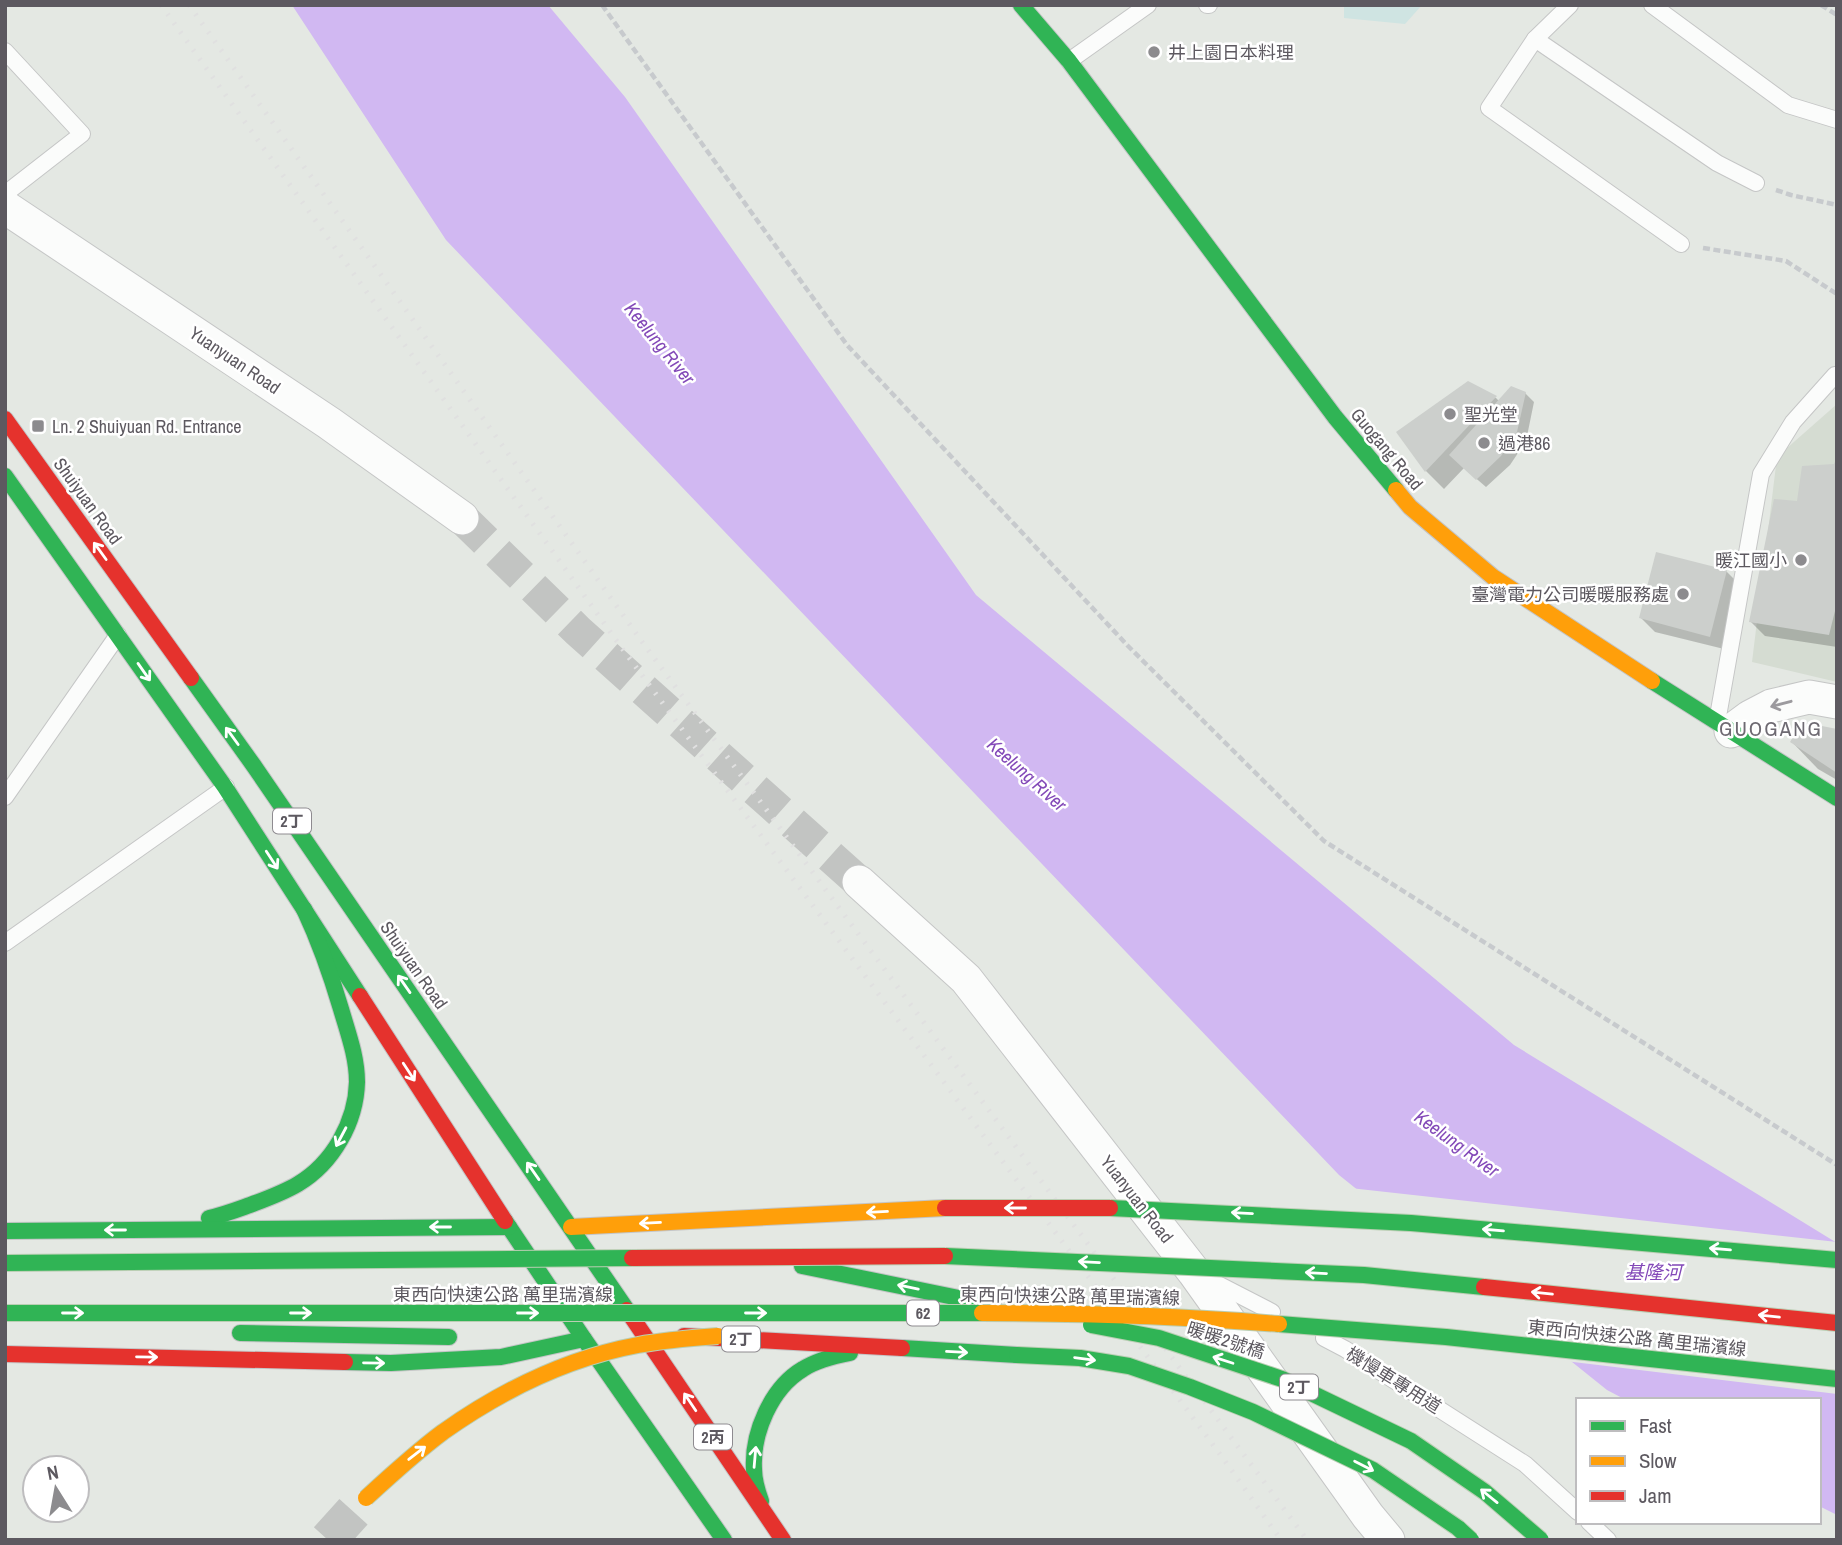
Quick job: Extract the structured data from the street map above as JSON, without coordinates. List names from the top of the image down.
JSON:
{
  "streets": {
    "main road": [
      "Guogang Road",
      "Shuiyuan Road",
      "2丁",
      "東西向快速公路 萬里瑞濱線",
      "62",
      "暖暖2號橋",
      "2丙"
    ],
    "street": ["Yuanyuan Road"],
    "lane": ["機慢車專用道"]
  },
  "crossings": [
    ["Yuanyuan Road", "機慢車專用道"],
    ["Shuiyuan Road", "2丁"]
  ],
  "districts": ["GUOGANG"],
  "water": ["Keelung River", "基隆河"],
  "places": {
    "other": [
      "井上園日本料理",
      "聖光堂",
      "過港86",
      "暖江國小",
      "臺灣電力公司暖暖服務處"
    ],
    "transit": ["Ln. 2 Shuiyuan Rd. Entrance"]
  },
  "legend": ["Fast", "Slow", "Jam"],
  "north": "top"
}
